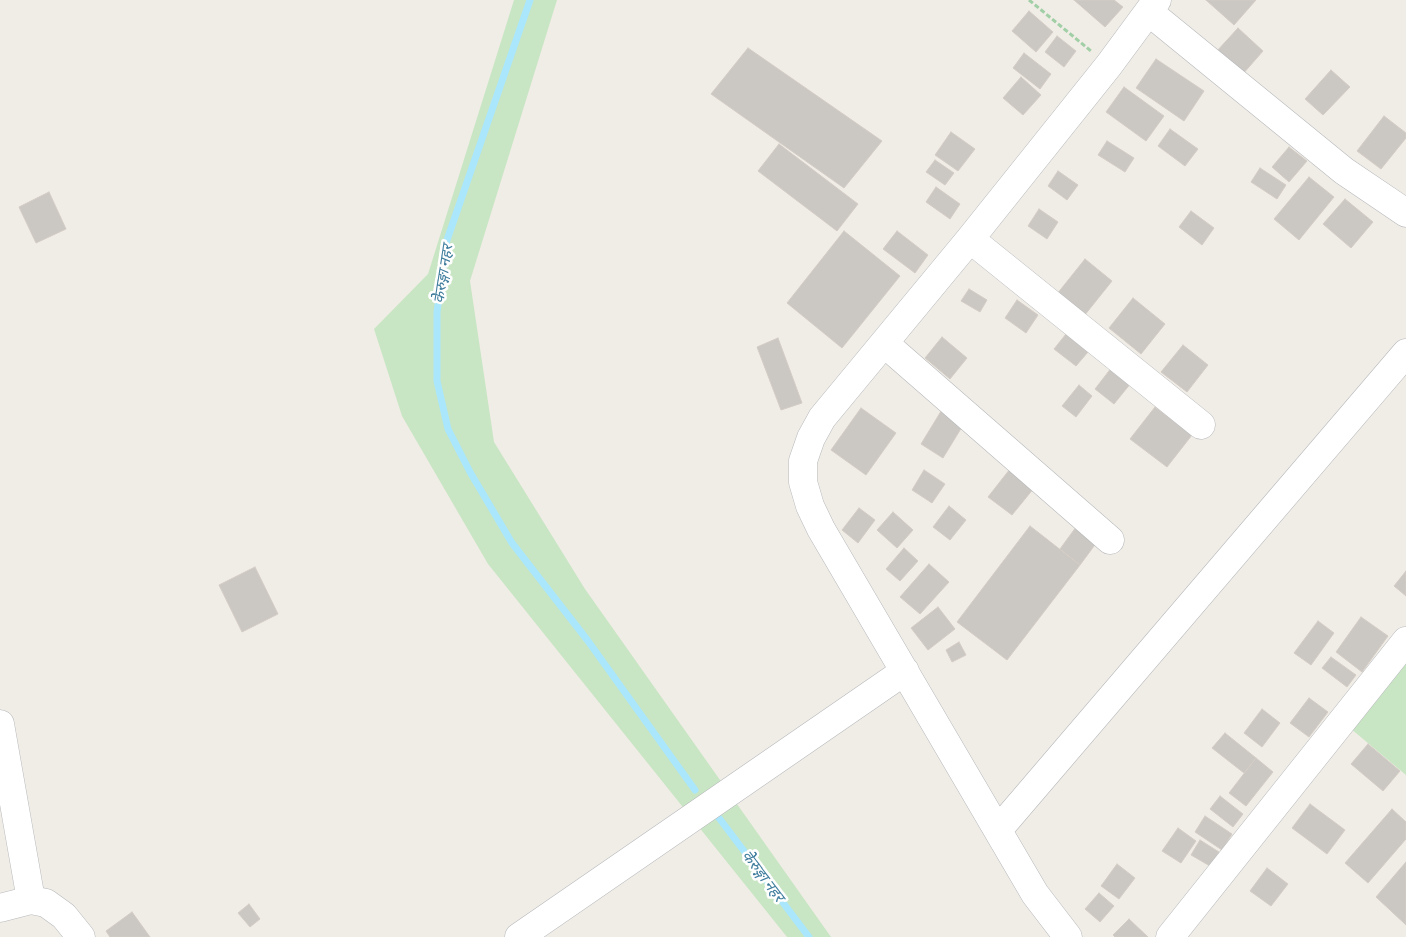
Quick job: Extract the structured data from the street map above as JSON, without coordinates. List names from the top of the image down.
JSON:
{
  "water": ["केेरुङ्गा नहर"]
}
